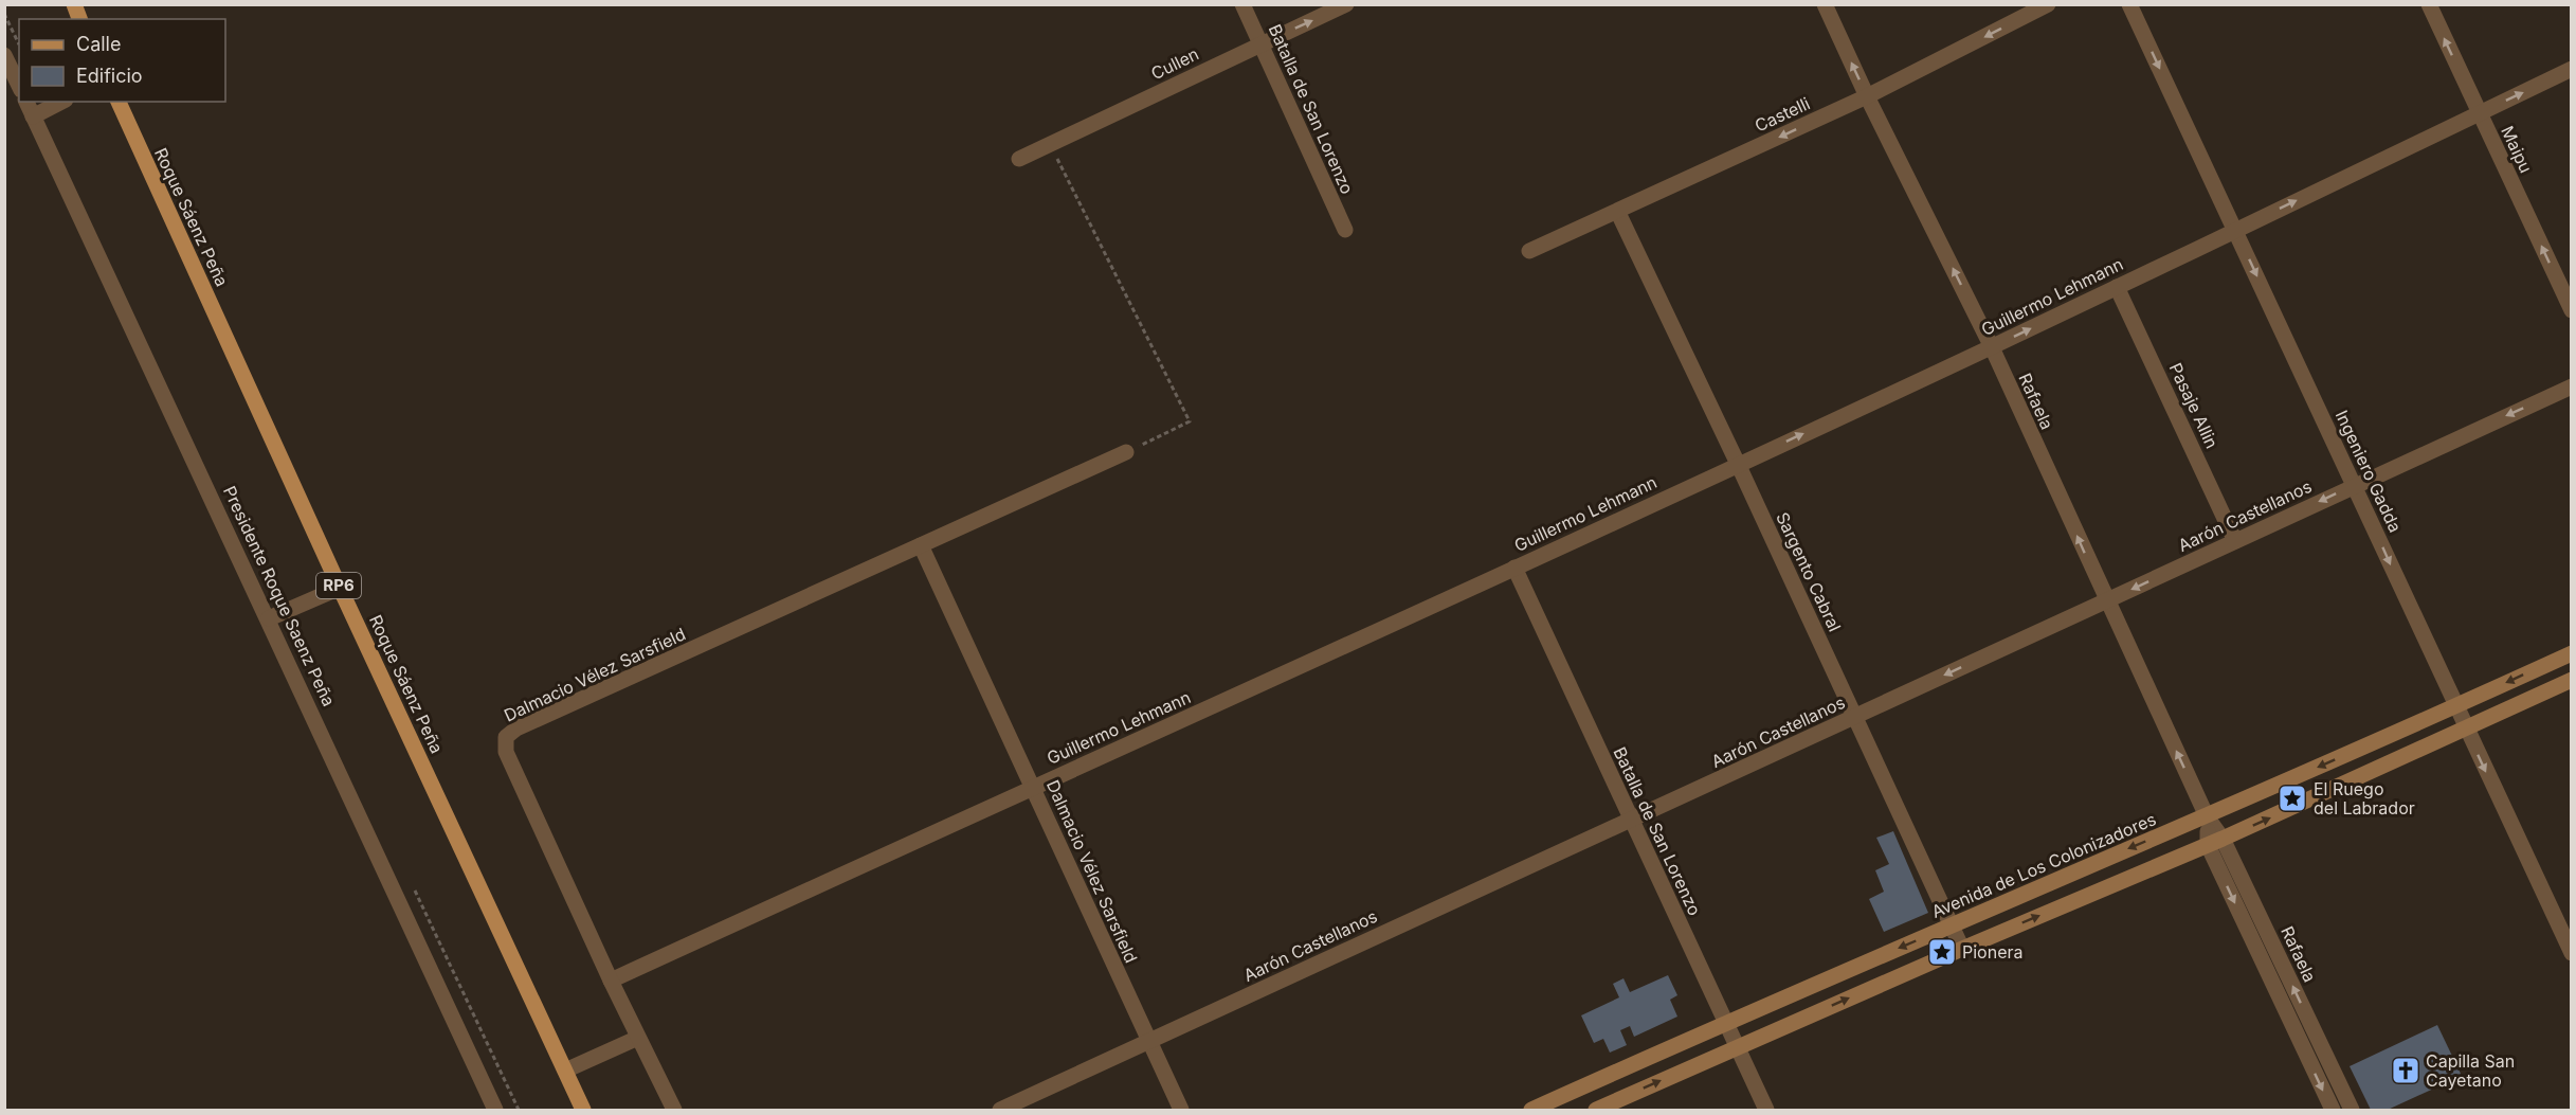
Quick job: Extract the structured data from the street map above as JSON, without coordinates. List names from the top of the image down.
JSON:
{
  "streets": {
    "main road": ["Roque Sáenz Peña", "RP6", "Avenida de Los Colonizadores"],
    "street": [
      "Cullen",
      "Batalla de San Lorenzo",
      "Castelli",
      "Maipu",
      "Guillermo Lehmann",
      "Rafaela",
      "Pasaje Allin",
      "Ingeniero Gadda",
      "Aarón Castellanos",
      "Sargento Cabral",
      "Presidente Roque Saenz Peña",
      "Dalmacio Vélez Sarsfield"
    ]
  },
  "crossings": [
    ["Cullen", "Batalla de San Lorenzo"],
    ["Batalla de San Lorenzo", "Guillermo Lehmann"],
    ["Batalla de San Lorenzo", "Aarón Castellanos"],
    ["Batalla de San Lorenzo", "Avenida de Los Colonizadores"],
    ["Castelli", "Rafaela"],
    ["Castelli", "Sargento Cabral"],
    ["Maipu", "Guillermo Lehmann"],
    ["Guillermo Lehmann", "Rafaela"],
    ["Guillermo Lehmann", "Pasaje Allin"],
    ["Guillermo Lehmann", "Ingeniero Gadda"],
    ["Guillermo Lehmann", "Sargento Cabral"],
    ["Guillermo Lehmann", "Dalmacio Vélez Sarsfield"],
    ["Rafaela", "Aarón Castellanos"],
    ["Rafaela", "Avenida de Los Colonizadores"],
    ["Pasaje Allin", "Aarón Castellanos"],
    ["Ingeniero Gadda", "Aarón Castellanos"],
    ["Ingeniero Gadda", "Avenida de Los Colonizadores"],
    ["Aarón Castellanos", "Sargento Cabral"],
    ["Aarón Castellanos", "Dalmacio Vélez Sarsfield"],
    ["Sargento Cabral", "Avenida de Los Colonizadores"]
  ],
  "one_way": [
    "Castelli",
    "Maipu",
    "Guillermo Lehmann",
    "Ingeniero Gadda",
    "Aarón Castellanos"
  ],
  "places": {
    "place": ["El Ruego del Labrador", "Pionera"],
    "church": ["Capilla San Cayetano"]
  },
  "legend": ["Calle", "Edificio"]
}
